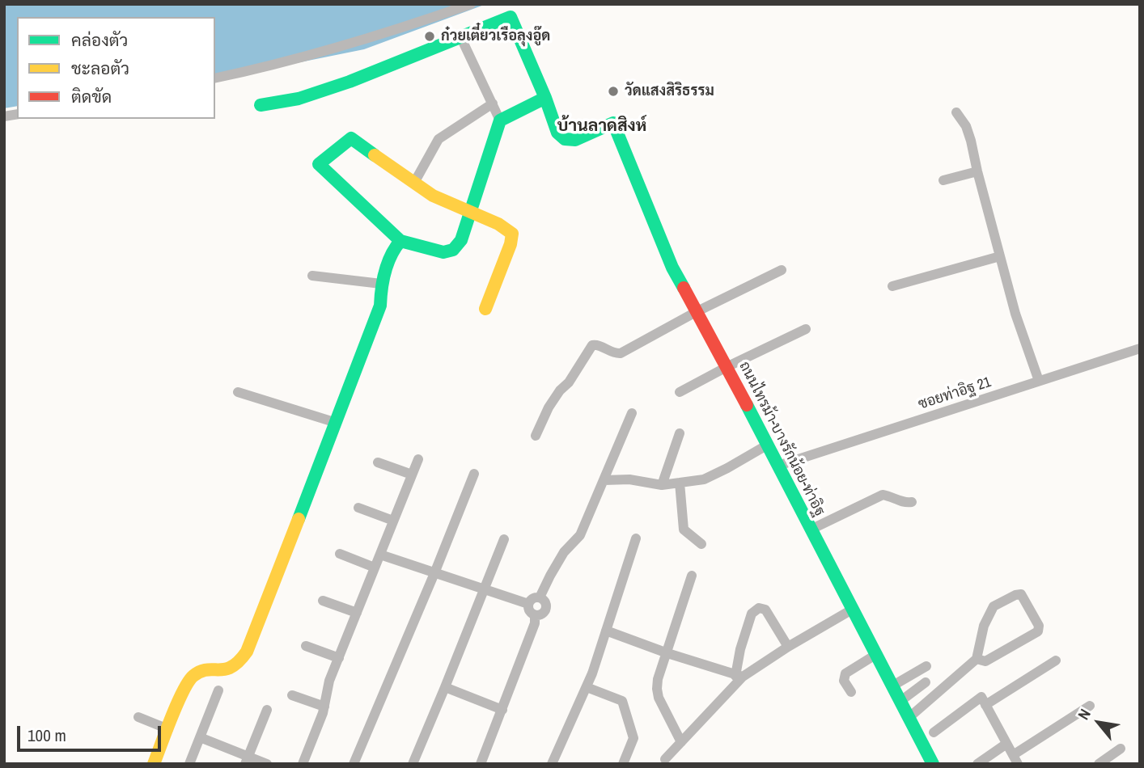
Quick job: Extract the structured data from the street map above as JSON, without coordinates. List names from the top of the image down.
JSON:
{
  "streets": {
    "street": ["ซอยท่าอิฐ 21", "ถนนไทรม้า-บางรักน้อย-ท่าอิฐ"]
  },
  "crossings": [
    ["ซอยท่าอิฐ 21", "ถนนไทรม้า-บางรักน้อย-ท่าอิฐ"]
  ],
  "districts": ["บ้านลาดสิงห์"],
  "places": ["ก๋วยเตี๋ยวเรือลุงอู๊ด", "วัดแสงสิริธรรม"],
  "legend": ["คล่องตัว", "ชะลอตัว", "ติดขัด"],
  "scale_bar": "100 m",
  "north": "top left"
}
